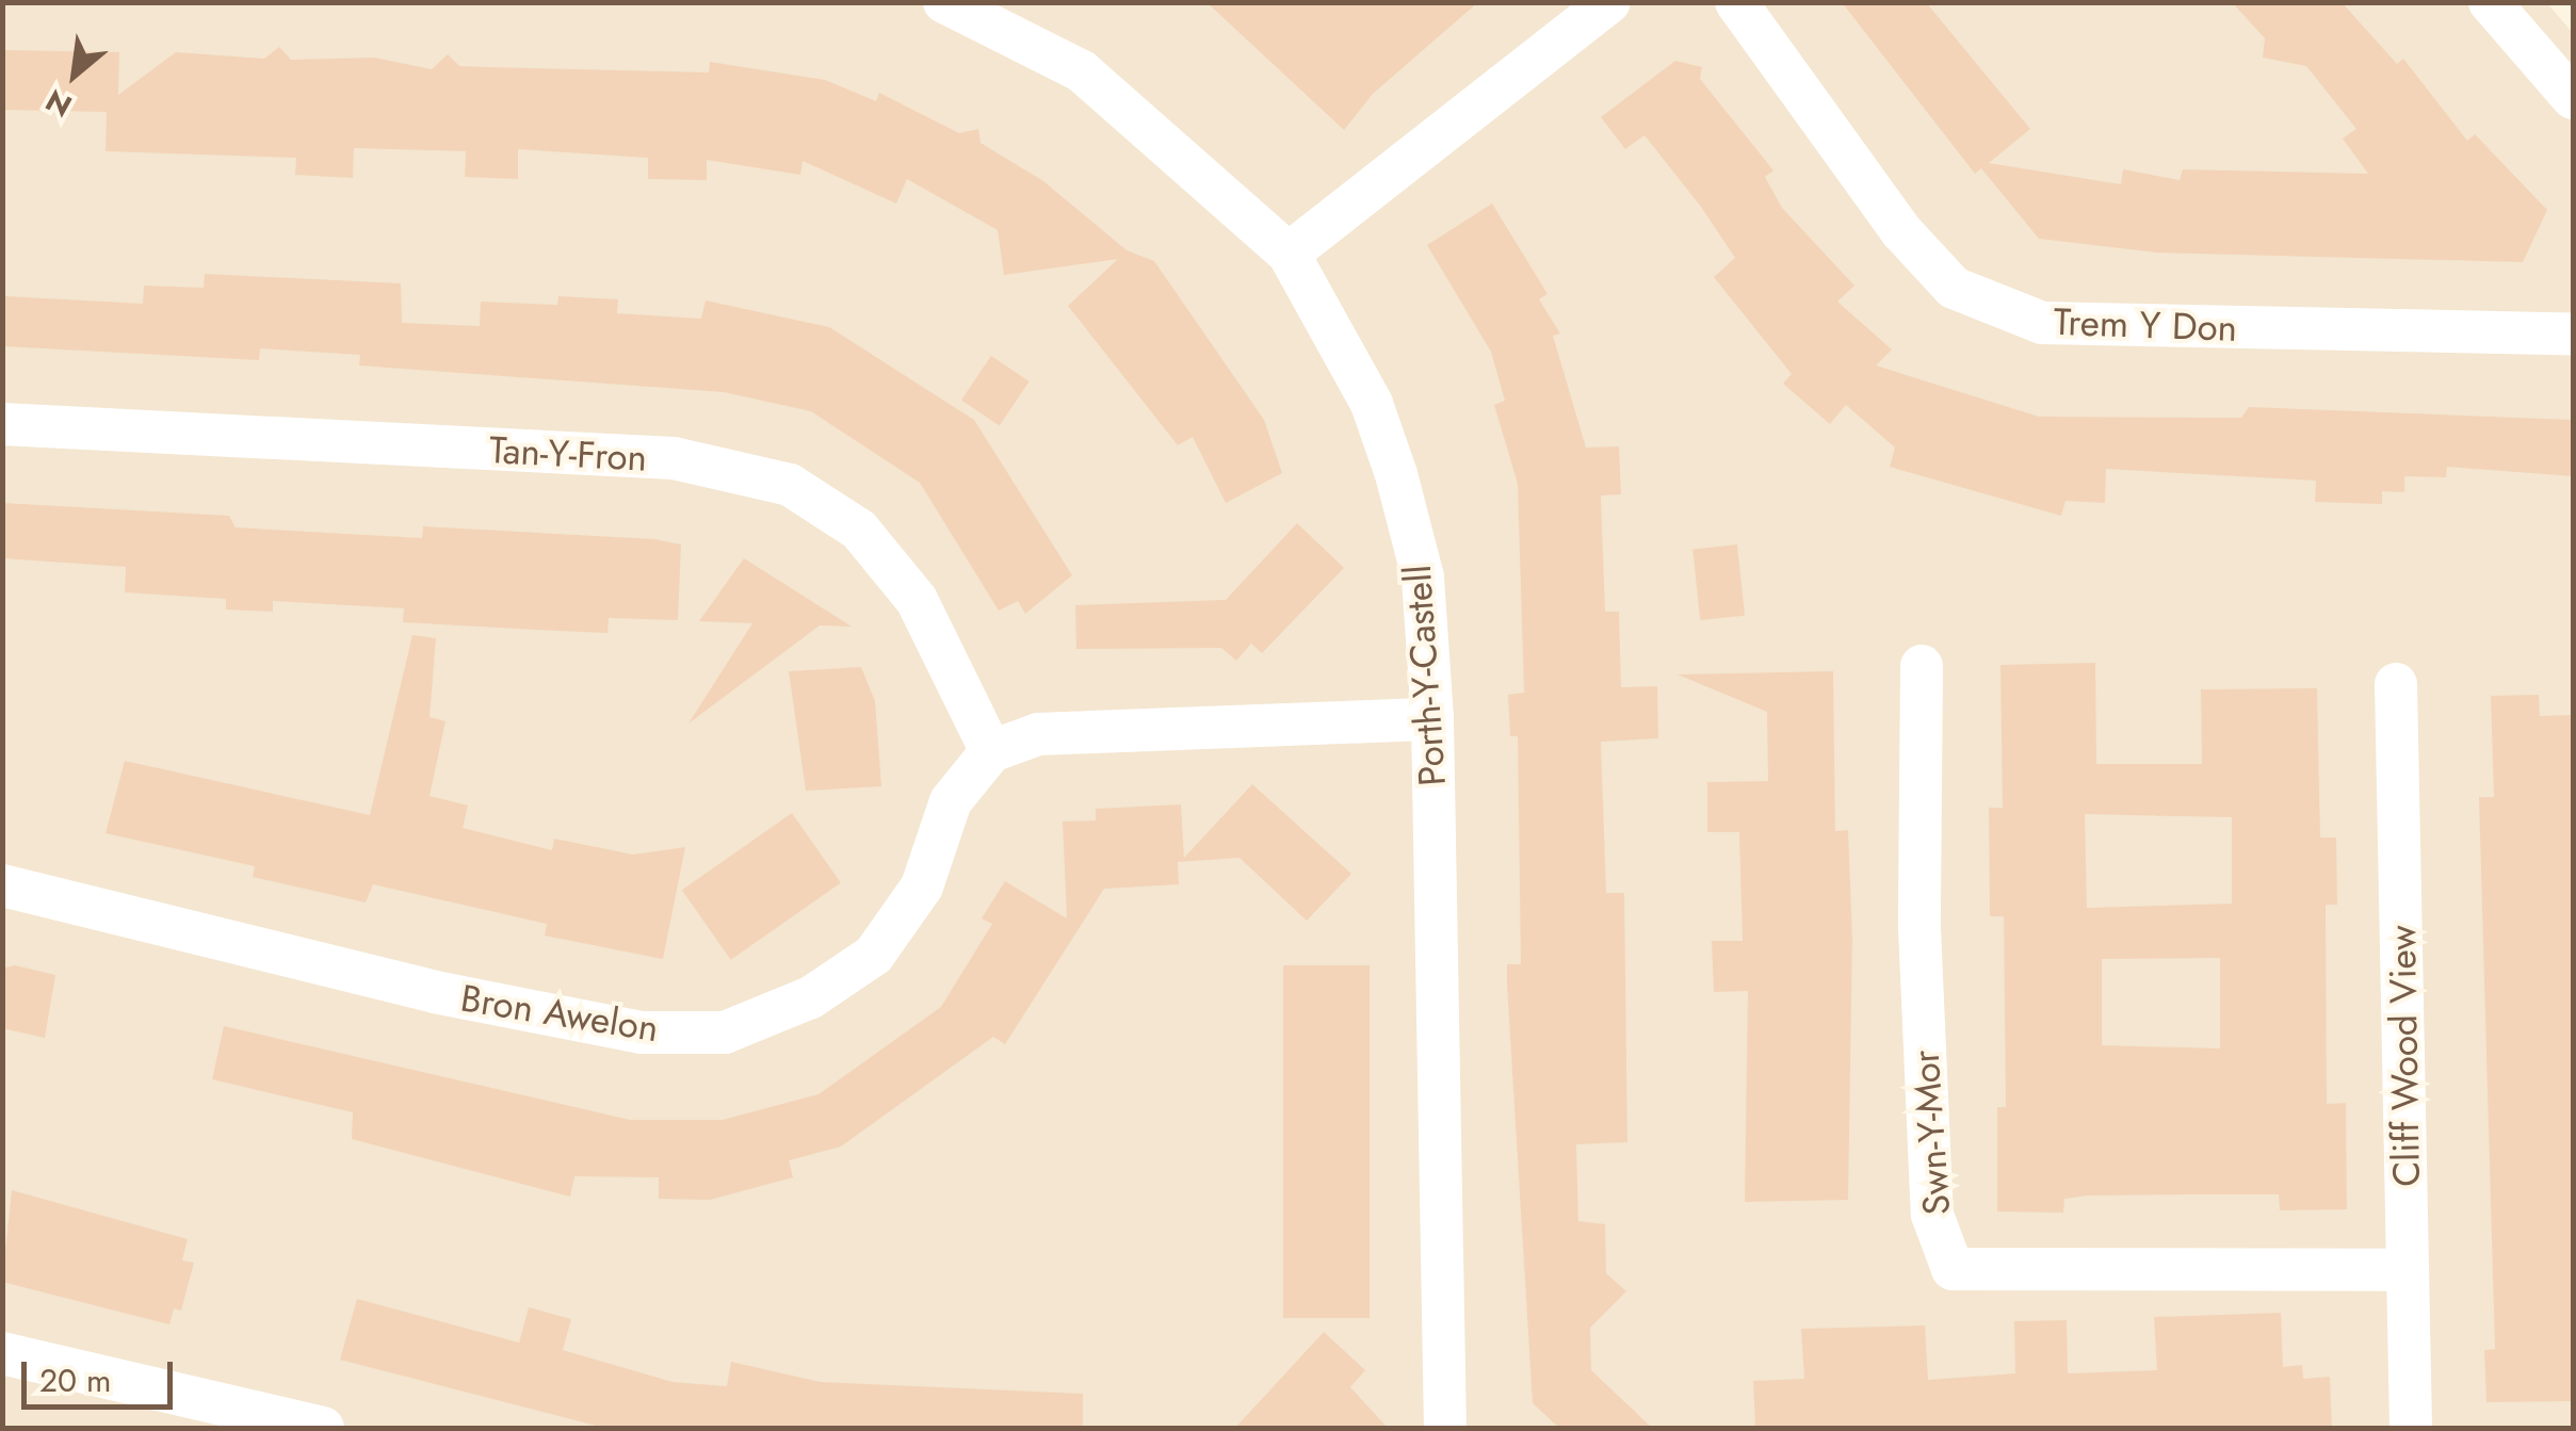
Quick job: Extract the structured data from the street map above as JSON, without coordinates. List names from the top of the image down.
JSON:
{
  "streets": {
    "street": [
      "Trem Y Don",
      "Tan-Y-Fron",
      "Porth-Y-Castell",
      "Bron Awelon",
      "Cliff Wood View",
      "Swn-Y-Mor"
    ]
  },
  "crossings": [
    ["Tan-Y-Fron", "Bron Awelon"],
    ["Cliff Wood View", "Swn-Y-Mor"]
  ],
  "scale_bar": "20 m",
  "north": "bottom left"
}
